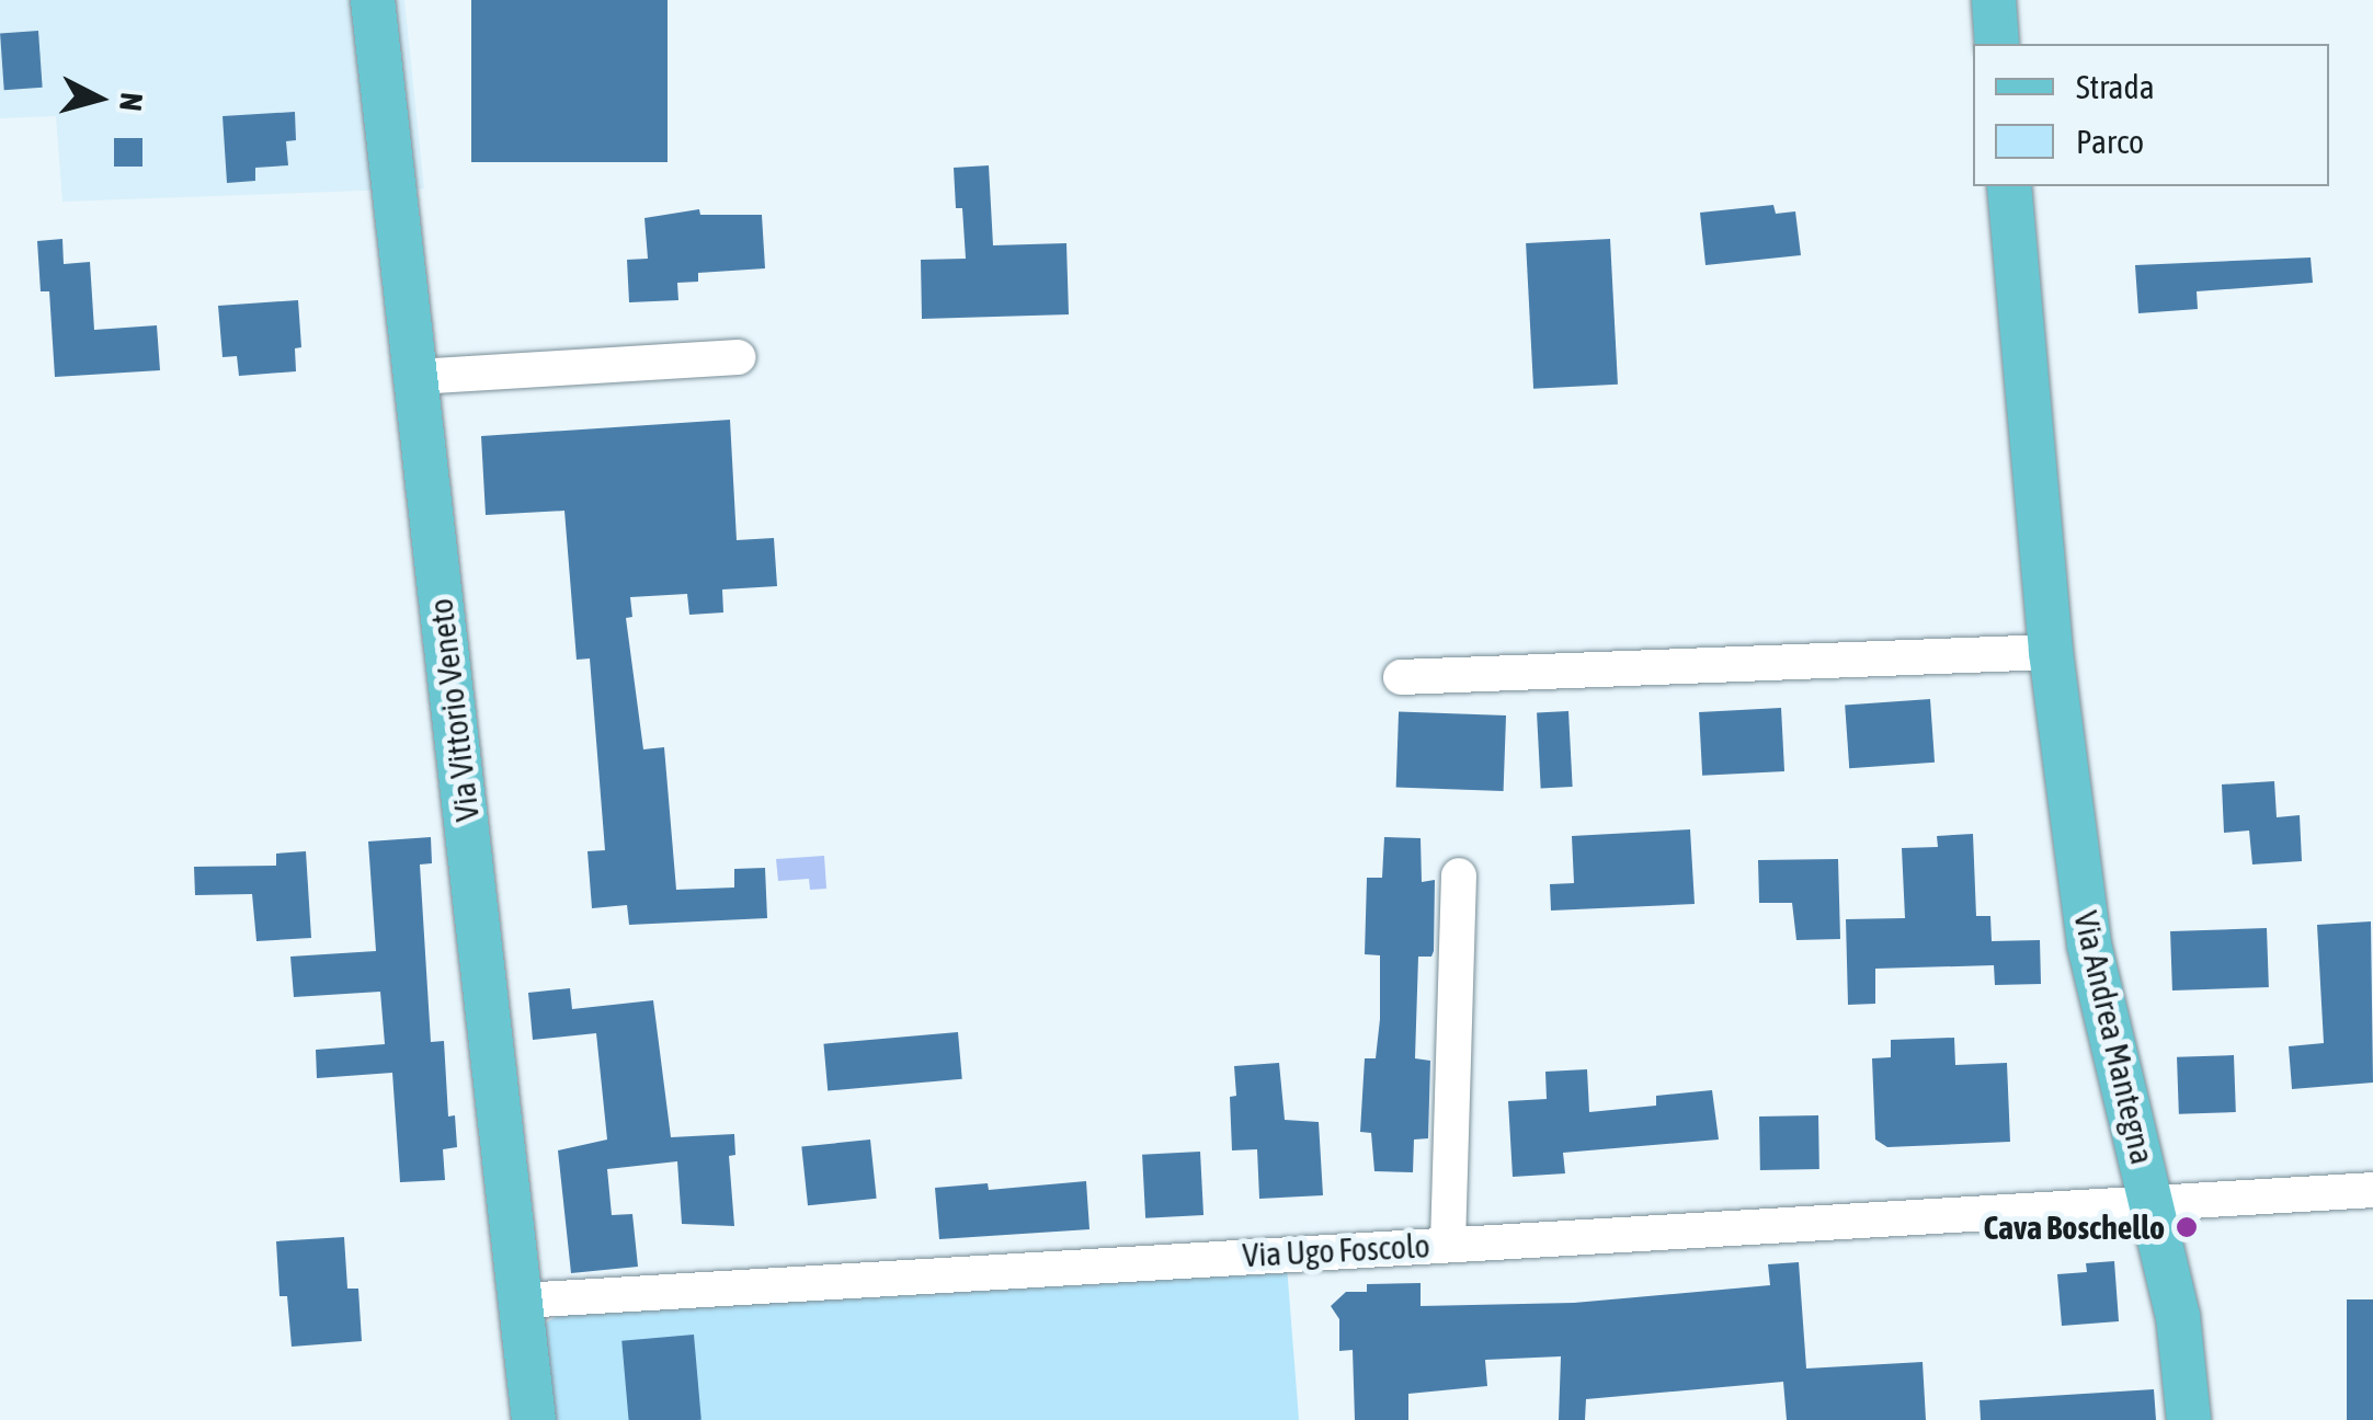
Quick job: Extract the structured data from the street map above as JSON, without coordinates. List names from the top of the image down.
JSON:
{
  "streets": {
    "main road": ["Via Vittorio Veneto", "Via Andrea Mantegna"],
    "street": ["Via Ugo Foscolo"]
  },
  "crossings": [
    ["Via Vittorio Veneto", "Via Ugo Foscolo"],
    ["Via Andrea Mantegna", "Via Ugo Foscolo"]
  ],
  "places": ["Cava Boschello"],
  "legend": ["Strada", "Parco"],
  "north": "right"
}
